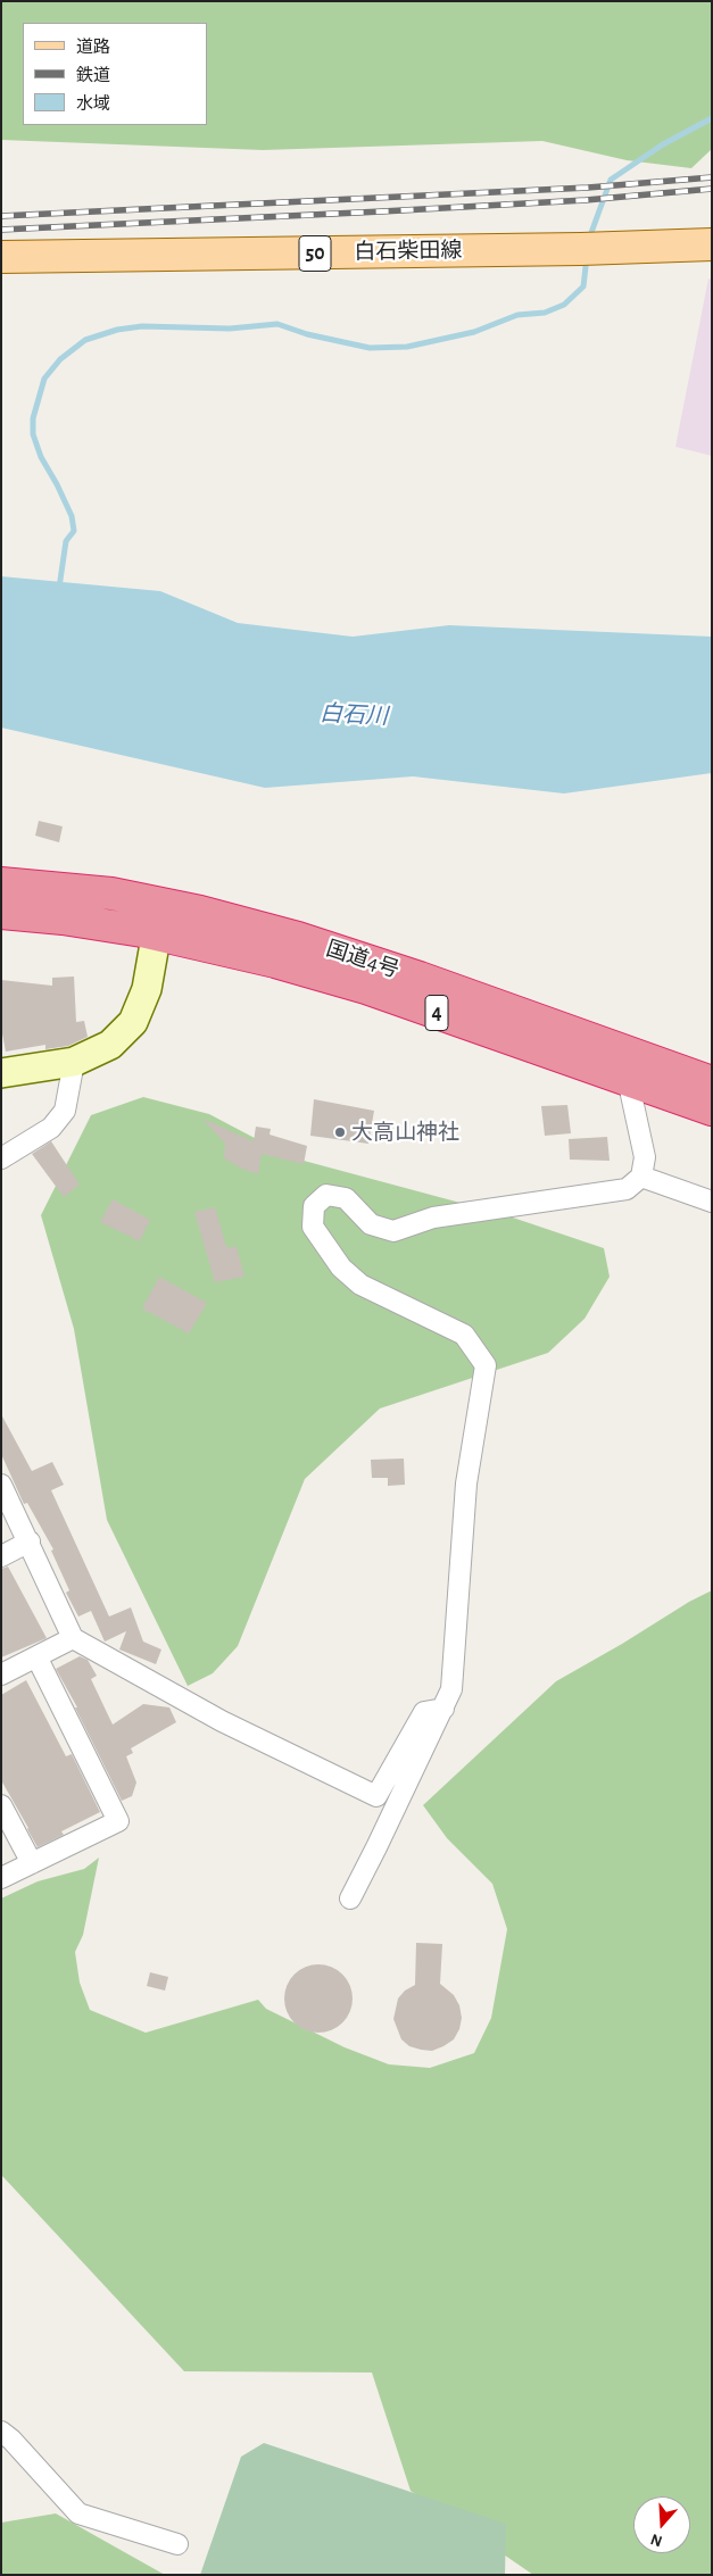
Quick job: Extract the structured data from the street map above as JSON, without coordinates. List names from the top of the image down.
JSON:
{
  "streets": {
    "highway": ["国道4号", "4"],
    "main road": ["白石柴田線", "50"]
  },
  "water": ["白石川"],
  "places": ["大高山神社"],
  "legend": ["道路", "鉄道", "水域"],
  "north": "bottom"
}
